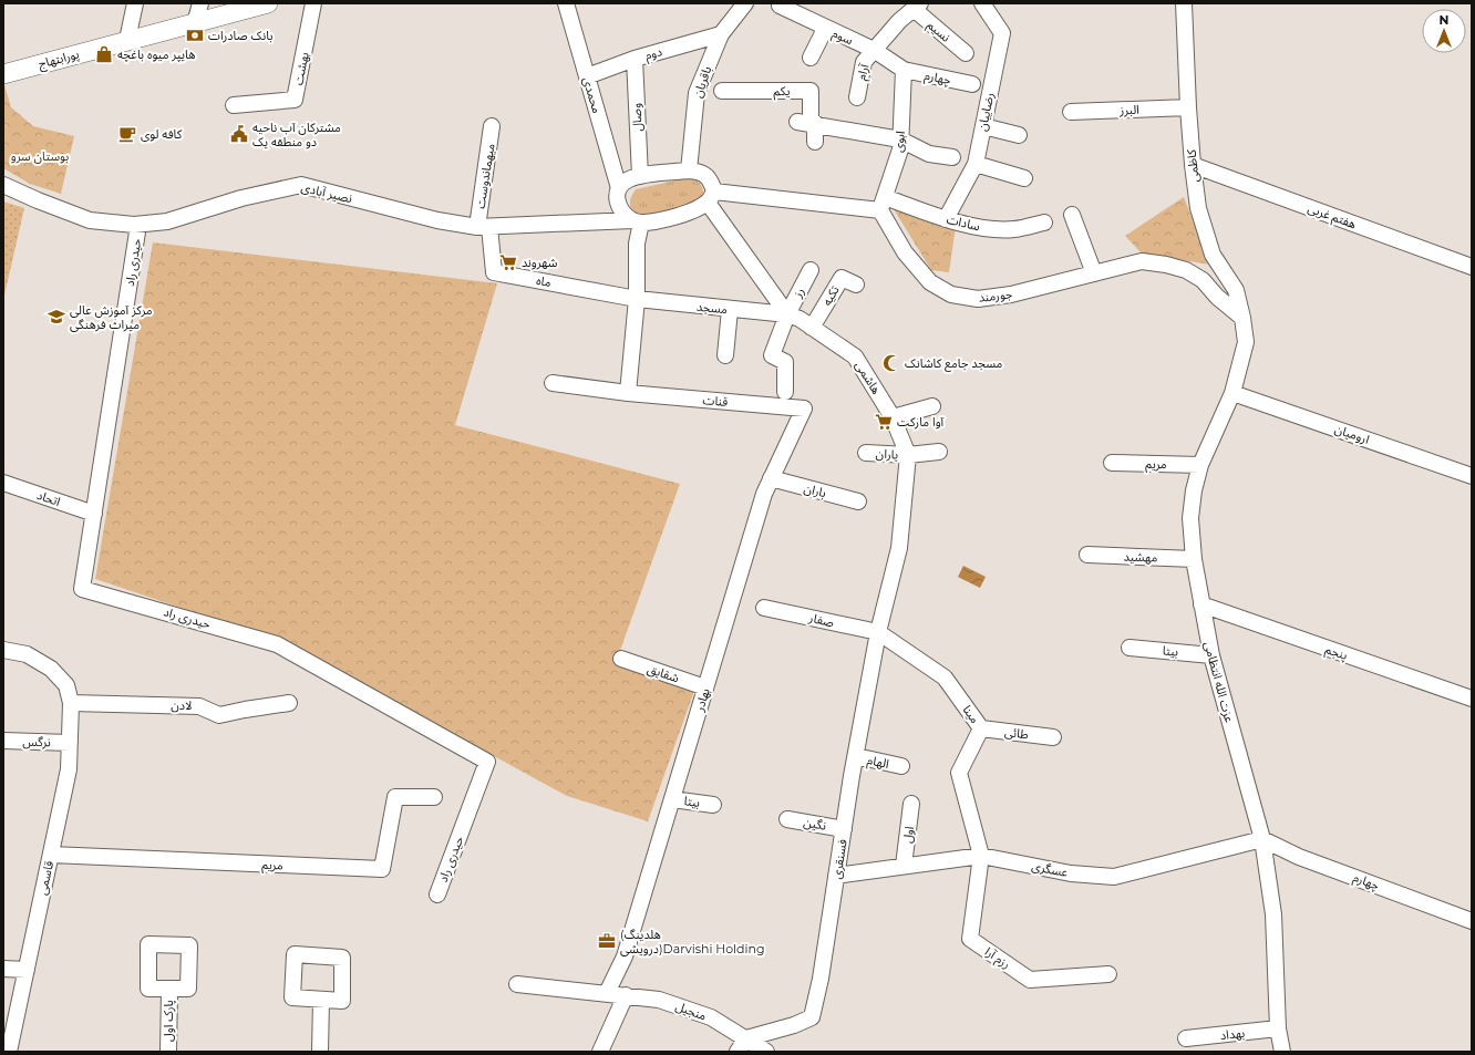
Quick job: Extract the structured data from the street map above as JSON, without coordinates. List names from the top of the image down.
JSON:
{
  "streets": {
    "main road": ["پورابتهاج"],
    "street": [
      "نسیم",
      "سوم",
      "دوم",
      "بهشت",
      "آرام",
      "چهارم",
      "باقریان",
      "یکم",
      "محمدی",
      "البرز",
      "رضاییان",
      "وصال",
      "ابوی",
      "کاظمی",
      "میهماندوست",
      "نصیر آبادی",
      "هفتم غربی",
      "سادات",
      "حیدری راد",
      "ماه",
      "رز",
      "تکیه",
      "جورمند",
      "مسجد",
      "هاشمی",
      "قنات",
      "ارومیان",
      "یاران",
      "مریم",
      "باران",
      "اتحاد",
      "مهشید",
      "صفار",
      "بیتا",
      "پنجم",
      "شقایق",
      "عزت الله انتظامی",
      "بهادر",
      "لادن",
      "مینا",
      "طائی",
      "نرگس",
      "الهام",
      "نگین",
      "اول",
      "فسنقری",
      "عسگری",
      "قاسمی",
      "رزم آرا",
      "منجیل",
      "پارک اول",
      "بهداد"
    ]
  },
  "crossings": [
    ["سوم", "آرام"],
    ["سوم", "چهارم"],
    ["سوم", "ابوی"],
    ["دوم", "باقریان"],
    ["دوم", "محمدی"],
    ["دوم", "وصال"],
    ["چهارم", "ابوی"],
    ["چهارم", "عزت الله انتظامی"],
    ["چهارم", "عسگری"],
    ["محمدی", "نصیر آبادی"],
    ["البرز", "کاظمی"],
    ["رضاییان", "سادات"],
    ["ابوی", "سادات"],
    ["ابوی", "جورمند"],
    ["کاظمی", "هفتم غربی"],
    ["کاظمی", "جورمند"],
    ["کاظمی", "عزت الله انتظامی"],
    ["میهماندوست", "نصیر آبادی"],
    ["میهماندوست", "ماه"],
    ["نصیر آبادی", "حیدری راد"],
    ["نصیر آبادی", "ماه"],
    ["سادات", "جورمند"],
    ["حیدری راد", "اتحاد"],
    ["ماه", "مسجد"],
    ["رز", "مسجد"],
    ["رز", "هاشمی"],
    ["تکیه", "هاشمی"],
    ["جورمند", "عزت الله انتظامی"],
    ["مسجد", "هاشمی"],
    ["هاشمی", "یاران"],
    ["هاشمی", "صفار"],
    ["هاشمی", "مینا"],
    ["هاشمی", "فسنقری"],
    ["قنات", "بهادر"],
    ["ارومیان", "عزت الله انتظامی"],
    ["مریم", "عزت الله انتظامی"],
    ["مریم", "قاسمی"],
    ["باران", "بهادر"],
    ["مهشید", "عزت الله انتظامی"],
    ["صفار", "مینا"],
    ["صفار", "فسنقری"],
    ["بیتا", "عزت الله انتظامی"],
    ["بیتا", "بهادر"],
    ["پنجم", "عزت الله انتظامی"],
    ["شقایق", "بهادر"],
    ["عزت الله انتظامی", "عسگری"],
    ["عزت الله انتظامی", "بهداد"],
    ["بهادر", "منجیل"],
    ["لادن", "قاسمی"],
    ["مینا", "طائی"],
    ["مینا", "فسنقری"],
    ["مینا", "عسگری"],
    ["مینا", "رزم آرا"],
    ["نرگس", "قاسمی"],
    ["الهام", "فسنقری"],
    ["نگین", "فسنقری"],
    ["اول", "عسگری"],
    ["فسنقری", "عسگری"],
    ["فسنقری", "منجیل"],
    ["عسگری", "رزم آرا"]
  ],
  "parks": ["بوستان سرو"],
  "places": {
    "bank": ["بانک صادرات"],
    "shop": ["هایپر میوه باغچه"],
    "cafe": ["کافه لوی"],
    "public building": ["مشترکان آب ناحیه دو منطقه یک"],
    "supermarket": ["شهروند", "آوا مارکت"],
    "school or university": ["مرکز آموزش عالی میراث فرهنگی"],
    "mosque": ["مسجد جامع کاشانک"],
    "office": ["(هلدینگ درویشی)Darvishi Holding"]
  },
  "north": "top"
}
